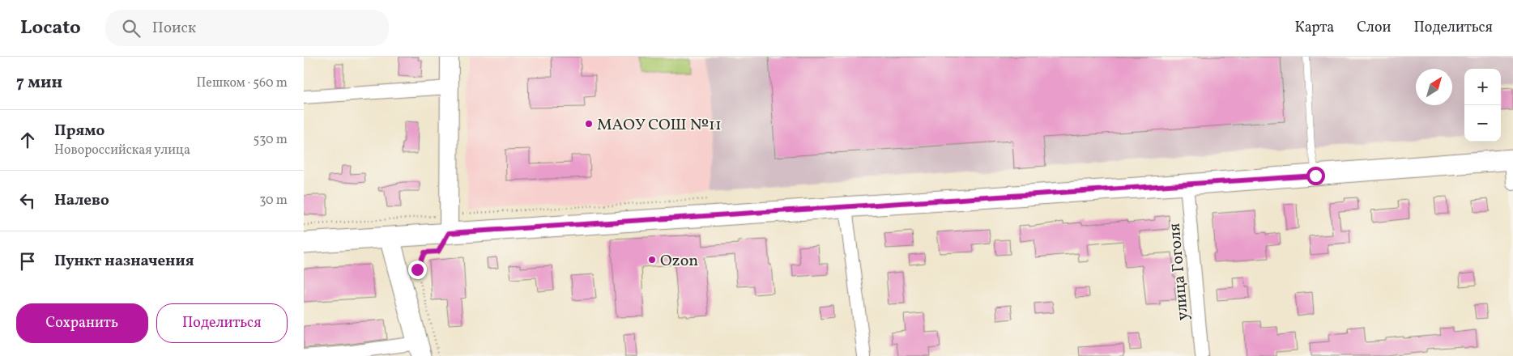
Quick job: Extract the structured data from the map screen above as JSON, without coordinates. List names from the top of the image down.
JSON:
{
  "streets": {
    "street": ["улица Гоголя"]
  },
  "places": ["МАОУ СОШ №11", "Ozon"],
  "north": "top right",
  "page": {
    "header": "Locato",
    "search": "Поиск",
    "nav": ["Карта", "Слои", "Поделиться"],
    "heading": ["7 мин", "Пешком · 560 m"],
    "map_buttons": ["+", "−"],
    "list": [
      ["Прямо", "Новороссийская улица", "530 m"],
      ["Налево", "30 m"],
      "Пункт назначения"
    ],
    "buttons": ["Сохранить", "Поделиться"]
  }
}
